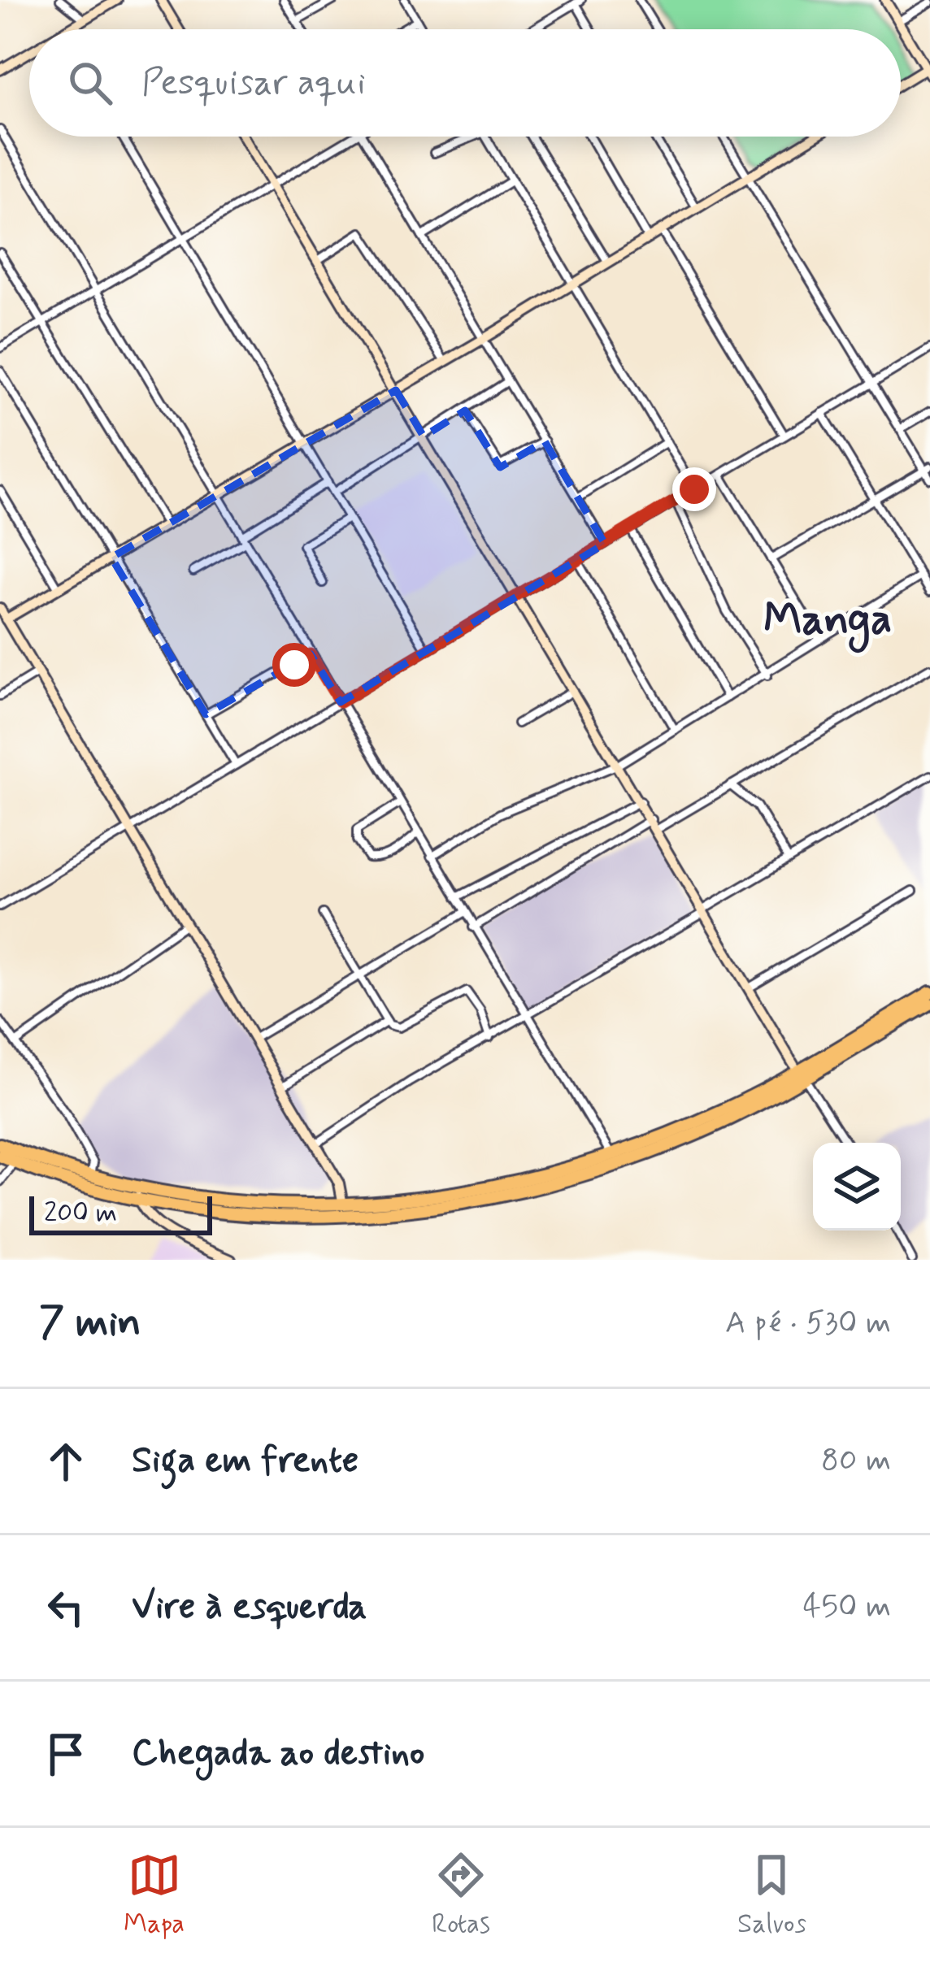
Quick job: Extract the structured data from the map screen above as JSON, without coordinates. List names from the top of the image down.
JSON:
{
  "districts": ["Manga"],
  "scale_bar": "200 m",
  "page": {
    "search": "Pesquisar aqui",
    "scale": "200 m",
    "heading": ["7 min", "A pé · 530 m"],
    "list": [
      ["Siga em frente", "80 m"],
      ["Vire à esquerda", "450 m"],
      "Chegada ao destino"
    ],
    "nav": ["Mapa", "Rotas", "Salvos"]
  }
}
